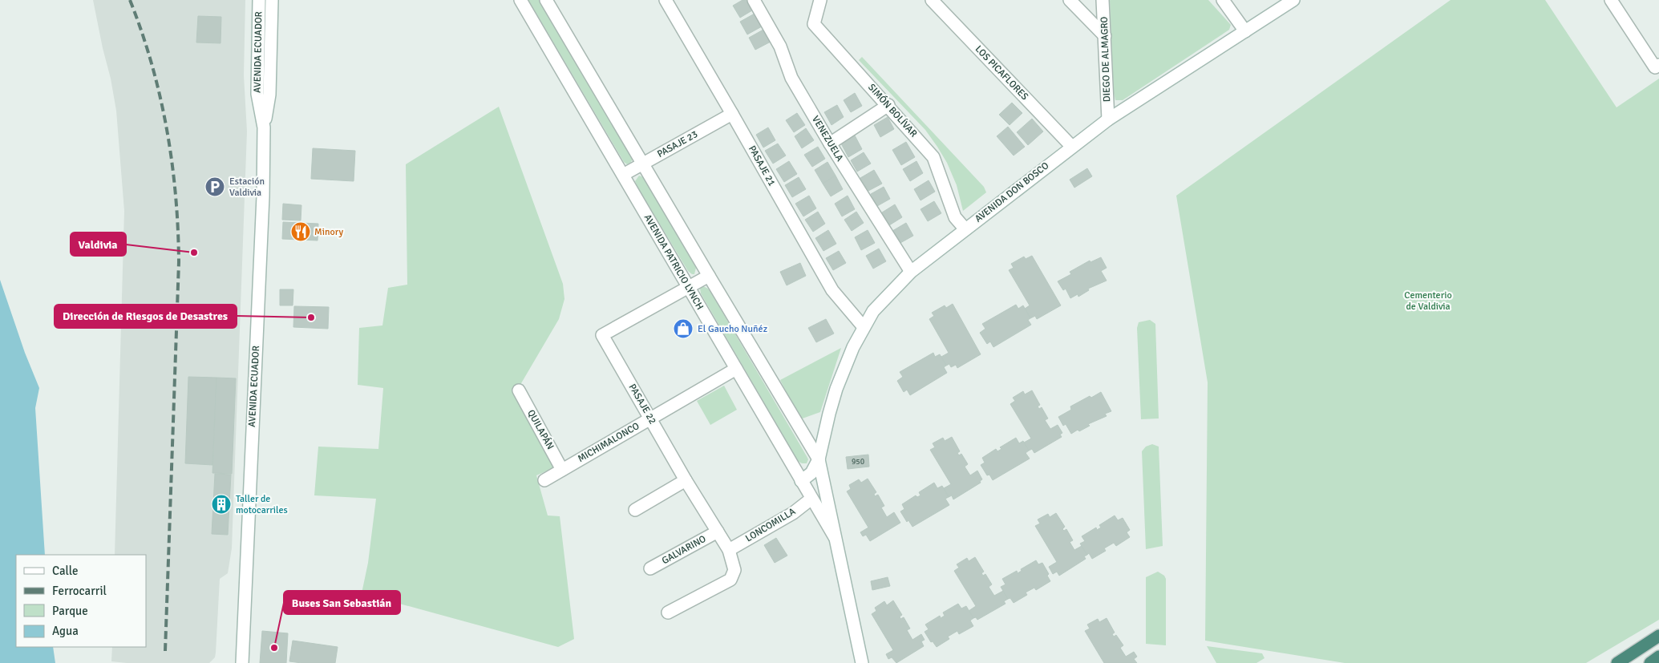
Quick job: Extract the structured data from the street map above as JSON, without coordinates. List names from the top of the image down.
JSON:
{
  "streets": {
    "street": [
      "AVENIDA ECUADOR",
      "DIEGO DE ALMAGRO",
      "LOS PICAFLORES",
      "SIMÓN BOLÍVAR",
      "VENEZUELA",
      "PASAJE 23",
      "PASAJE 21",
      "AVENIDA DON BOSCO",
      "AVENIDA PATRICIO LYNCH",
      "PASAJE 22",
      "QUILAPÁN",
      "MICHIMALONCO",
      "LONCOMILLA",
      "GALVARINO"
    ]
  },
  "crossings": [
    ["DIEGO DE ALMAGRO", "AVENIDA DON BOSCO"],
    ["LOS PICAFLORES", "AVENIDA DON BOSCO"],
    ["SIMÓN BOLÍVAR", "AVENIDA DON BOSCO"],
    ["VENEZUELA", "AVENIDA DON BOSCO"],
    ["PASAJE 23", "PASAJE 21"],
    ["PASAJE 23", "AVENIDA PATRICIO LYNCH"],
    ["PASAJE 21", "AVENIDA DON BOSCO"],
    ["AVENIDA DON BOSCO", "AVENIDA PATRICIO LYNCH"],
    ["AVENIDA PATRICIO LYNCH", "PASAJE 22"],
    ["AVENIDA PATRICIO LYNCH", "MICHIMALONCO"],
    ["AVENIDA PATRICIO LYNCH", "LONCOMILLA"],
    ["PASAJE 22", "MICHIMALONCO"],
    ["PASAJE 22", "LONCOMILLA"],
    ["PASAJE 22", "GALVARINO"],
    ["QUILAPÁN", "MICHIMALONCO"]
  ],
  "parks": ["Cementerio de Valdivia"],
  "places": {
    "parking": ["Estación Valdivia"],
    "restaurant": ["Minory"],
    "other": ["Valdivia", "Dirección de Riesgos de Desastres", "Buses San Sebastián"],
    "shop": ["El Gaucho Nuñéz"],
    "building": ["Taller de motocarriles"]
  },
  "house_numbers": ["950"],
  "legend": [
    "Calle",
    "Ferrocarril",
    "Parque",
    "Agua"
  ]
}
